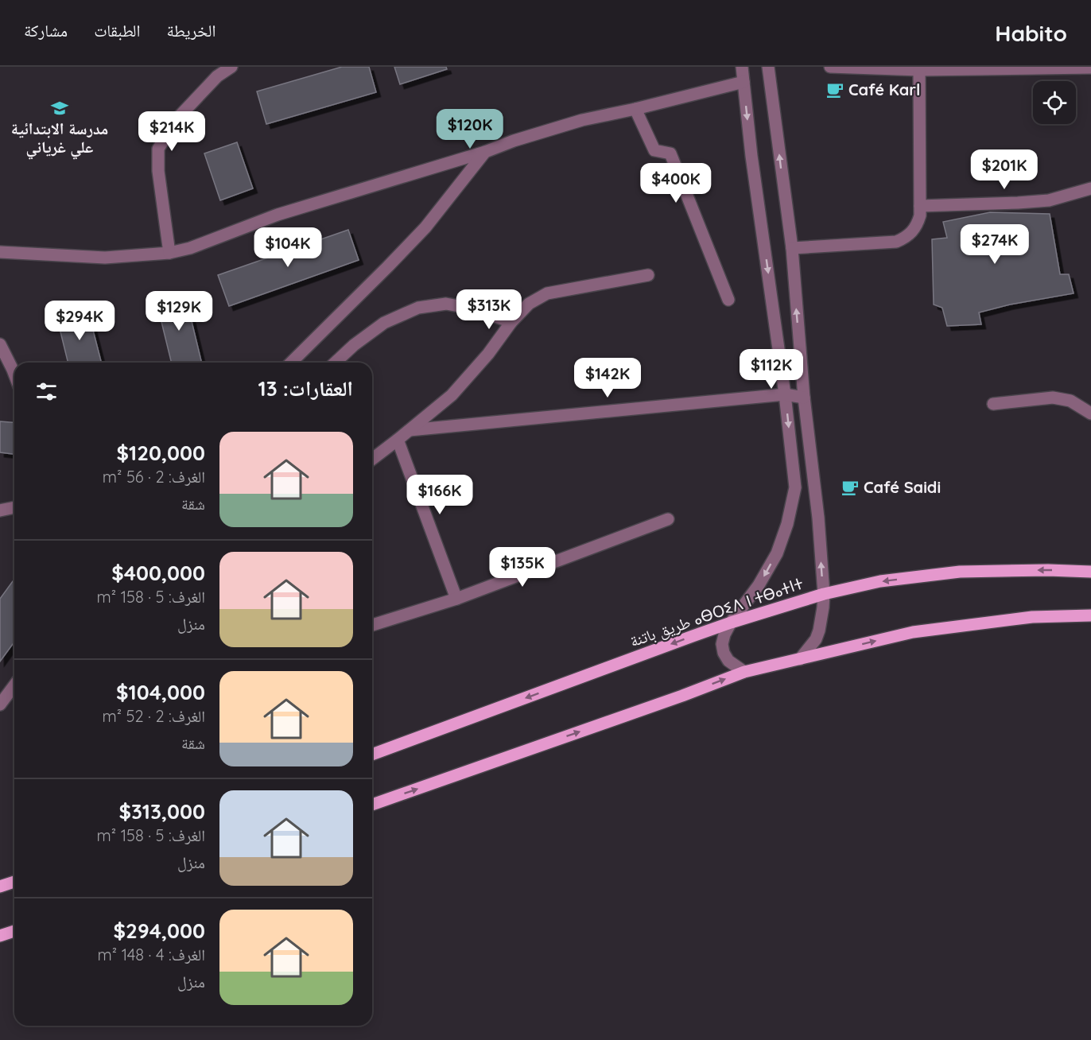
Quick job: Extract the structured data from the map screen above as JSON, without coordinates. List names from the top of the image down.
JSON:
{
  "streets": {
    "main road": ["طريق باتنة ⴰⴱⵔⵉⴷ ⵏ ⵜⴱⴰⵜⵏⵜ"]
  },
  "places": {
    "cafe": ["Café Karl", "Café Saidi"],
    "school or university": ["مدرسة الابتدائية علي غرياني"]
  },
  "page": {
    "header": "Habito",
    "nav": ["الخريطة", "الطبقات", "مشاركة"],
    "price": [
      "$120K",
      "$214K",
      "$201K",
      "$400K",
      "$274K",
      "$104K",
      "$313K",
      "$129K",
      "$294K",
      "$112K",
      "$142K",
      "$166K",
      "$135K"
    ],
    "heading": "العقارات: 13",
    "list": [
      {
        "name": "$120,000",
        "note": "الغرف: 2 · 56 m² · شقة"
      },
      {
        "name": "$400,000",
        "note": "الغرف: 5 · 158 m² · منزل"
      },
      {
        "name": "$104,000",
        "note": "الغرف: 2 · 52 m² · شقة"
      },
      {
        "name": "$313,000",
        "note": "الغرف: 5 · 158 m² · منزل"
      },
      {
        "name": "$294,000",
        "note": "الغرف: 4 · 148 m² · منزل"
      }
    ]
  }
}
